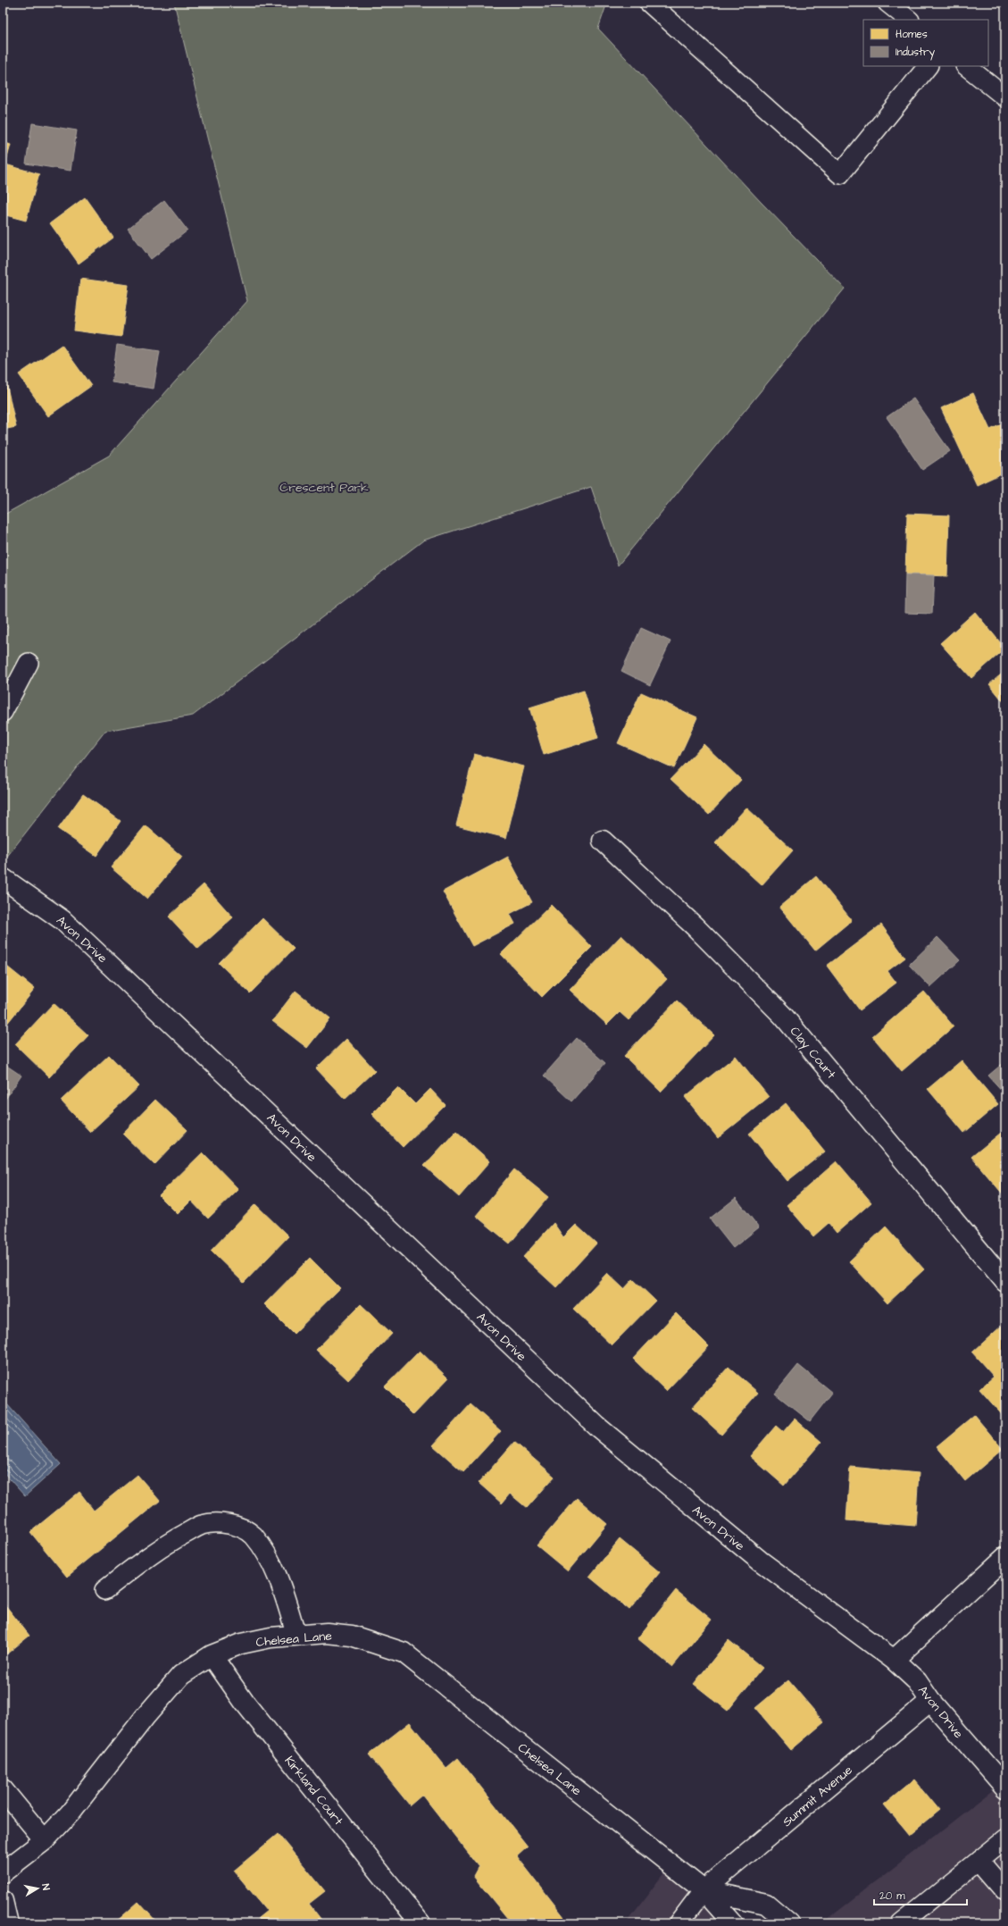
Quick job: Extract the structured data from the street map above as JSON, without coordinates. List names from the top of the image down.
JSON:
{
  "streets": {
    "street": [
      "Avon Drive",
      "Clay Court",
      "Chelsea Lane",
      "Kirkland Court",
      "Summit Avenue"
    ]
  },
  "crossings": [
    ["Avon Drive", "Summit Avenue"],
    ["Chelsea Lane", "Kirkland Court"],
    ["Chelsea Lane", "Summit Avenue"]
  ],
  "parks": ["Crescent Park"],
  "legend": ["Homes", "Industry"],
  "scale_bar": "20 m",
  "north": "right"
}
